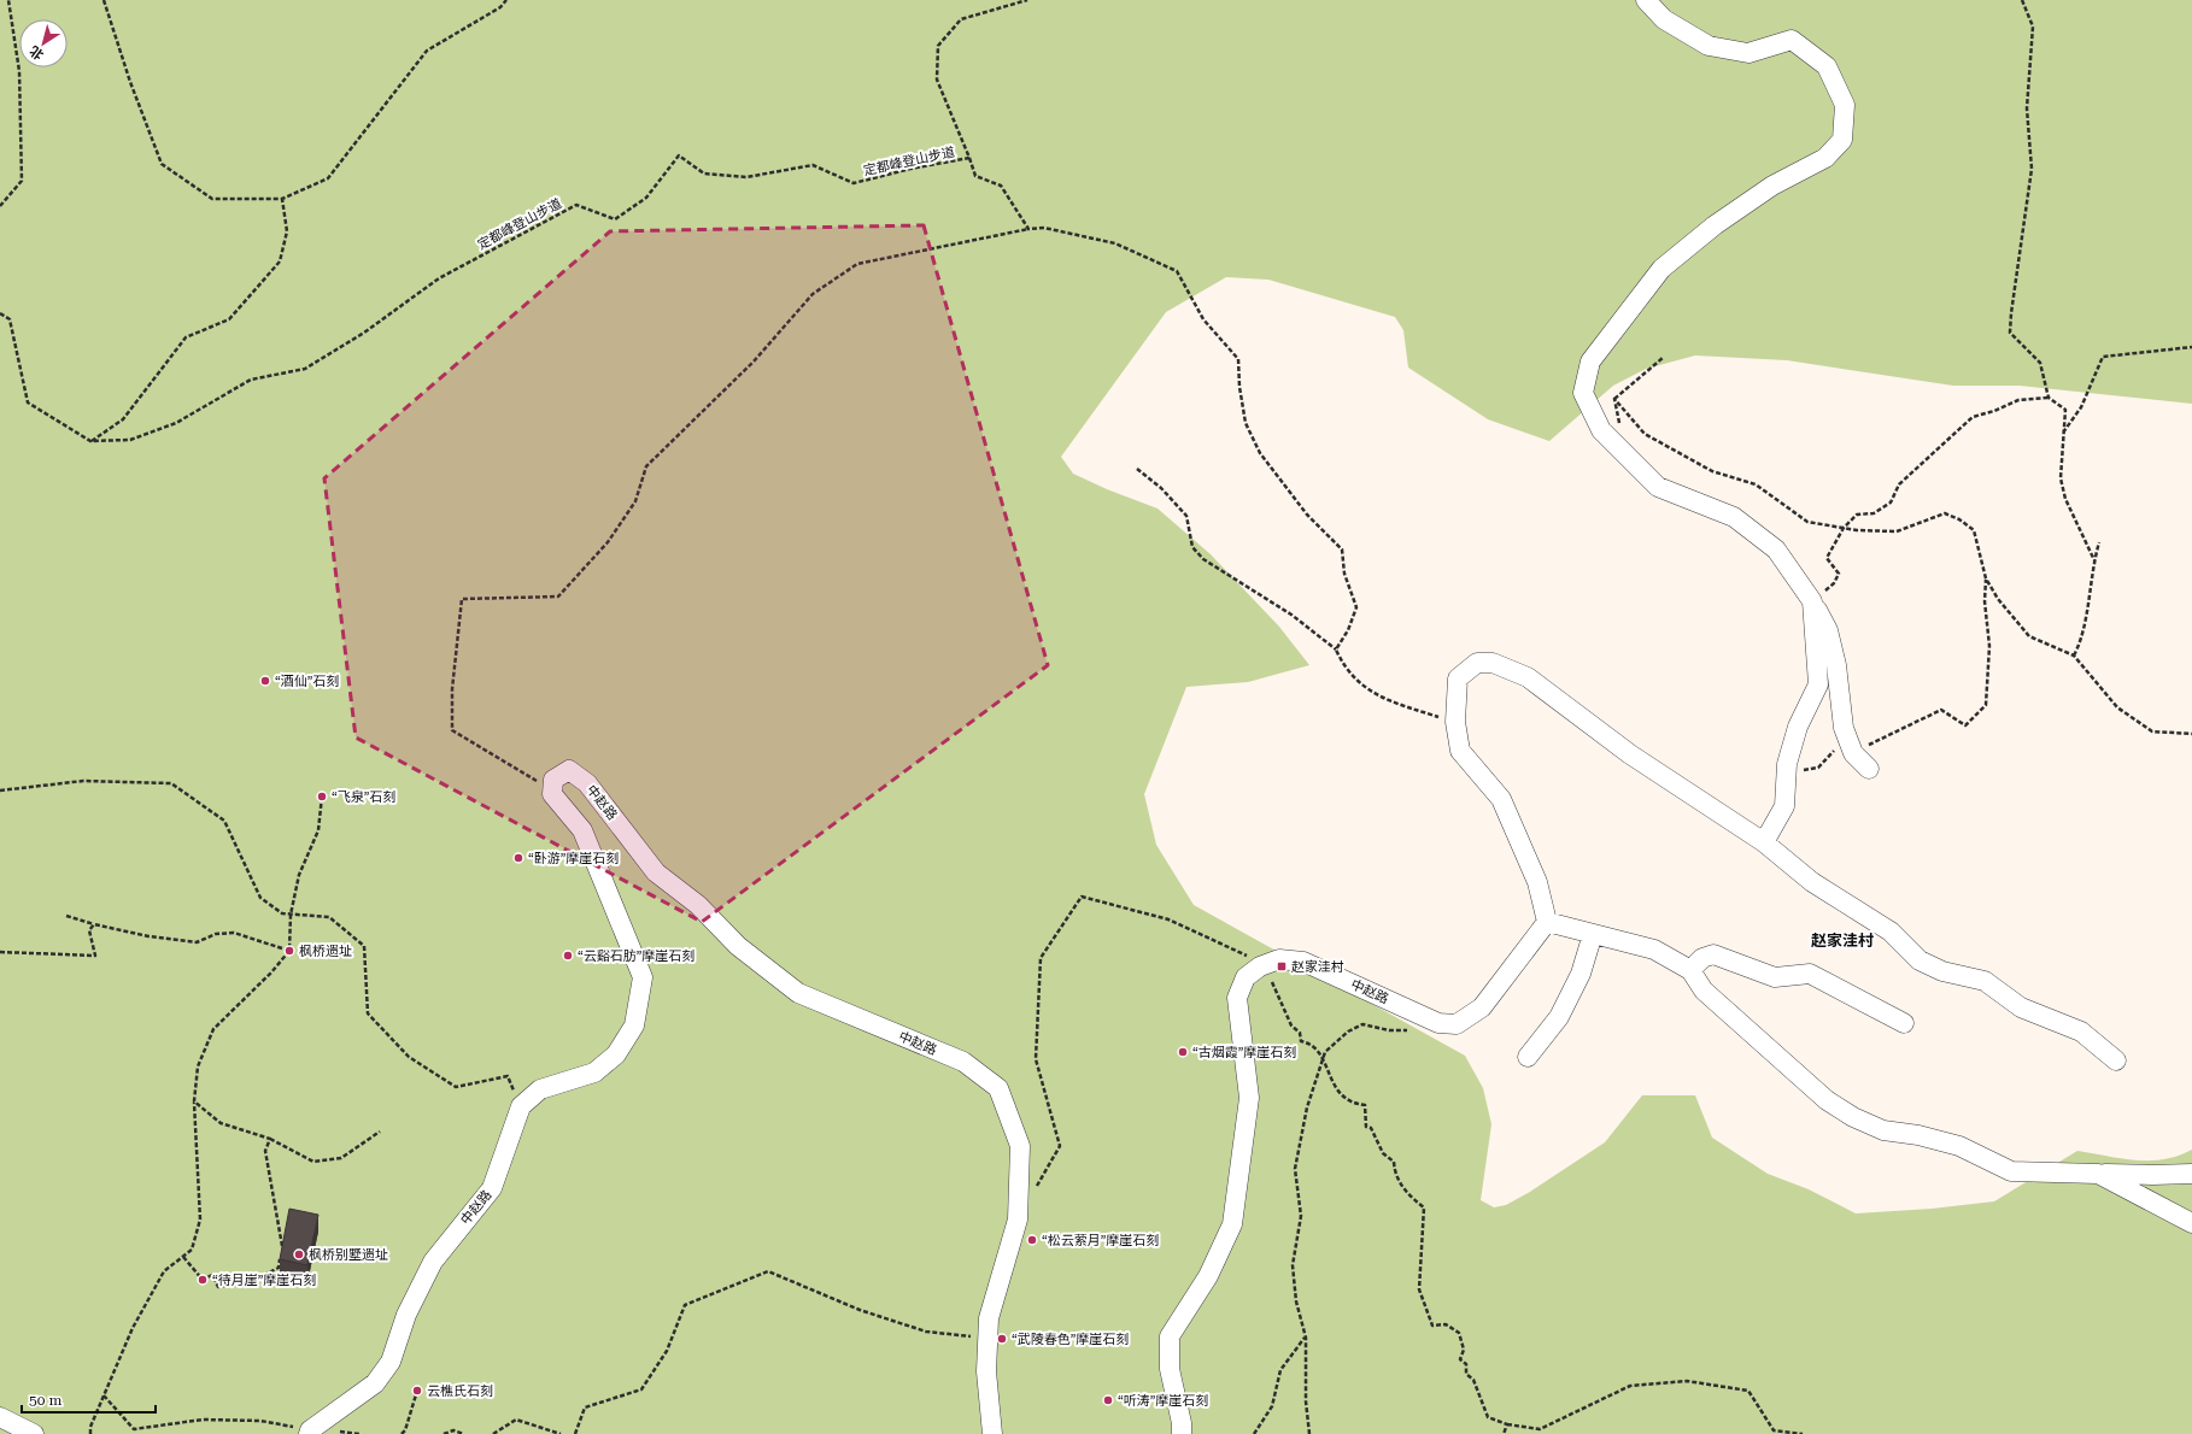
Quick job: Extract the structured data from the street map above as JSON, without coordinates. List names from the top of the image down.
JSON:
{
  "streets": {
    "street": ["中赵路"],
    "path": ["定都峰登山步道"]
  },
  "districts": ["赵家洼村"],
  "places": {
    "other": [
      "“酒仙”石刻",
      "“飞泉”石刻",
      "“卧游”摩崖石刻",
      "枫桥遗址",
      "“云谿石肪”摩崖石刻",
      "“古烟霞”摩崖石刻",
      "“松云萦月”摩崖石刻",
      "枫桥别墅遗址",
      "“待月崖”摩崖石刻",
      "“武陵春色”摩崖石刻",
      "云樵氏石刻",
      "“听涛”摩崖石刻"
    ],
    "transit": ["赵家洼村"]
  },
  "scale_bar": "50 m",
  "north": "bottom left"
}
